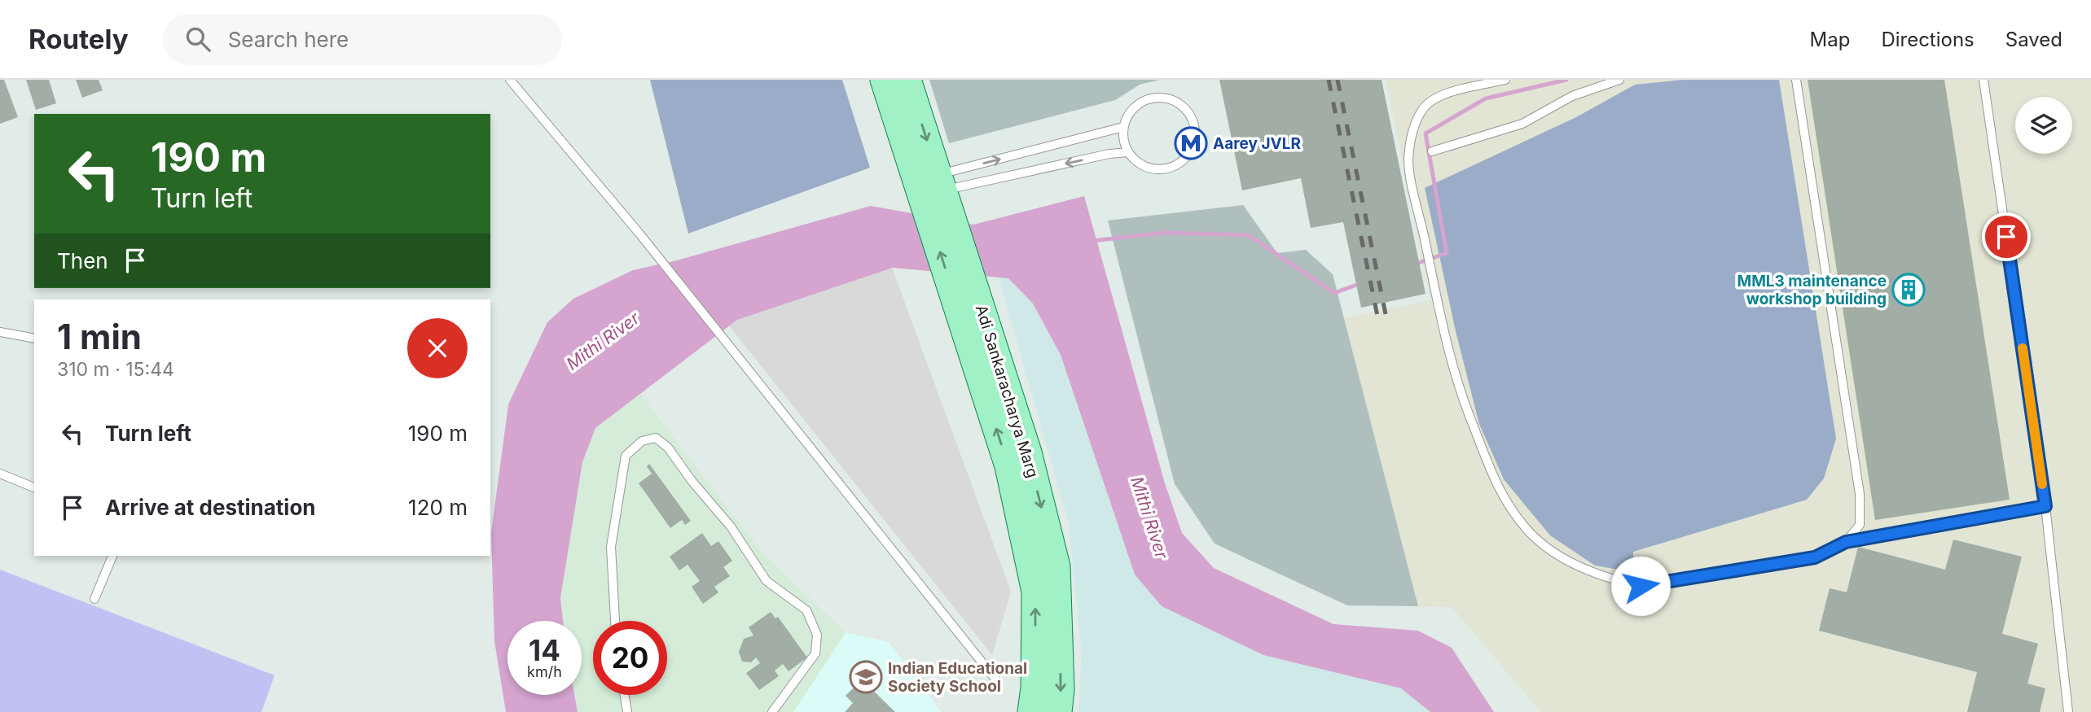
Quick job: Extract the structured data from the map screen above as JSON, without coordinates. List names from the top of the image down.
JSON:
{
  "streets": {
    "main road": ["Adi Sankaracharya Marg"]
  },
  "water": ["Mithi River"],
  "places": {
    "metro station": ["Aarey JVLR"],
    "building": ["MML3 maintenance workshop building"],
    "school or university": ["Indian Educational Society School"]
  },
  "page": {
    "header": "Routely",
    "search": "Search here",
    "nav": ["Map", "Directions", "Saved"],
    "turn": ["190 m", "Turn left"],
    "then": "Then",
    "heading": ["1 min", "310 m · 15:44"],
    "list": [
      {
        "name": "Turn left",
        "value": "190 m"
      },
      {
        "name": "Arrive at destination",
        "value": "120 m"
      }
    ],
    "speed": "14 km/h",
    "limit": "20"
  }
}
